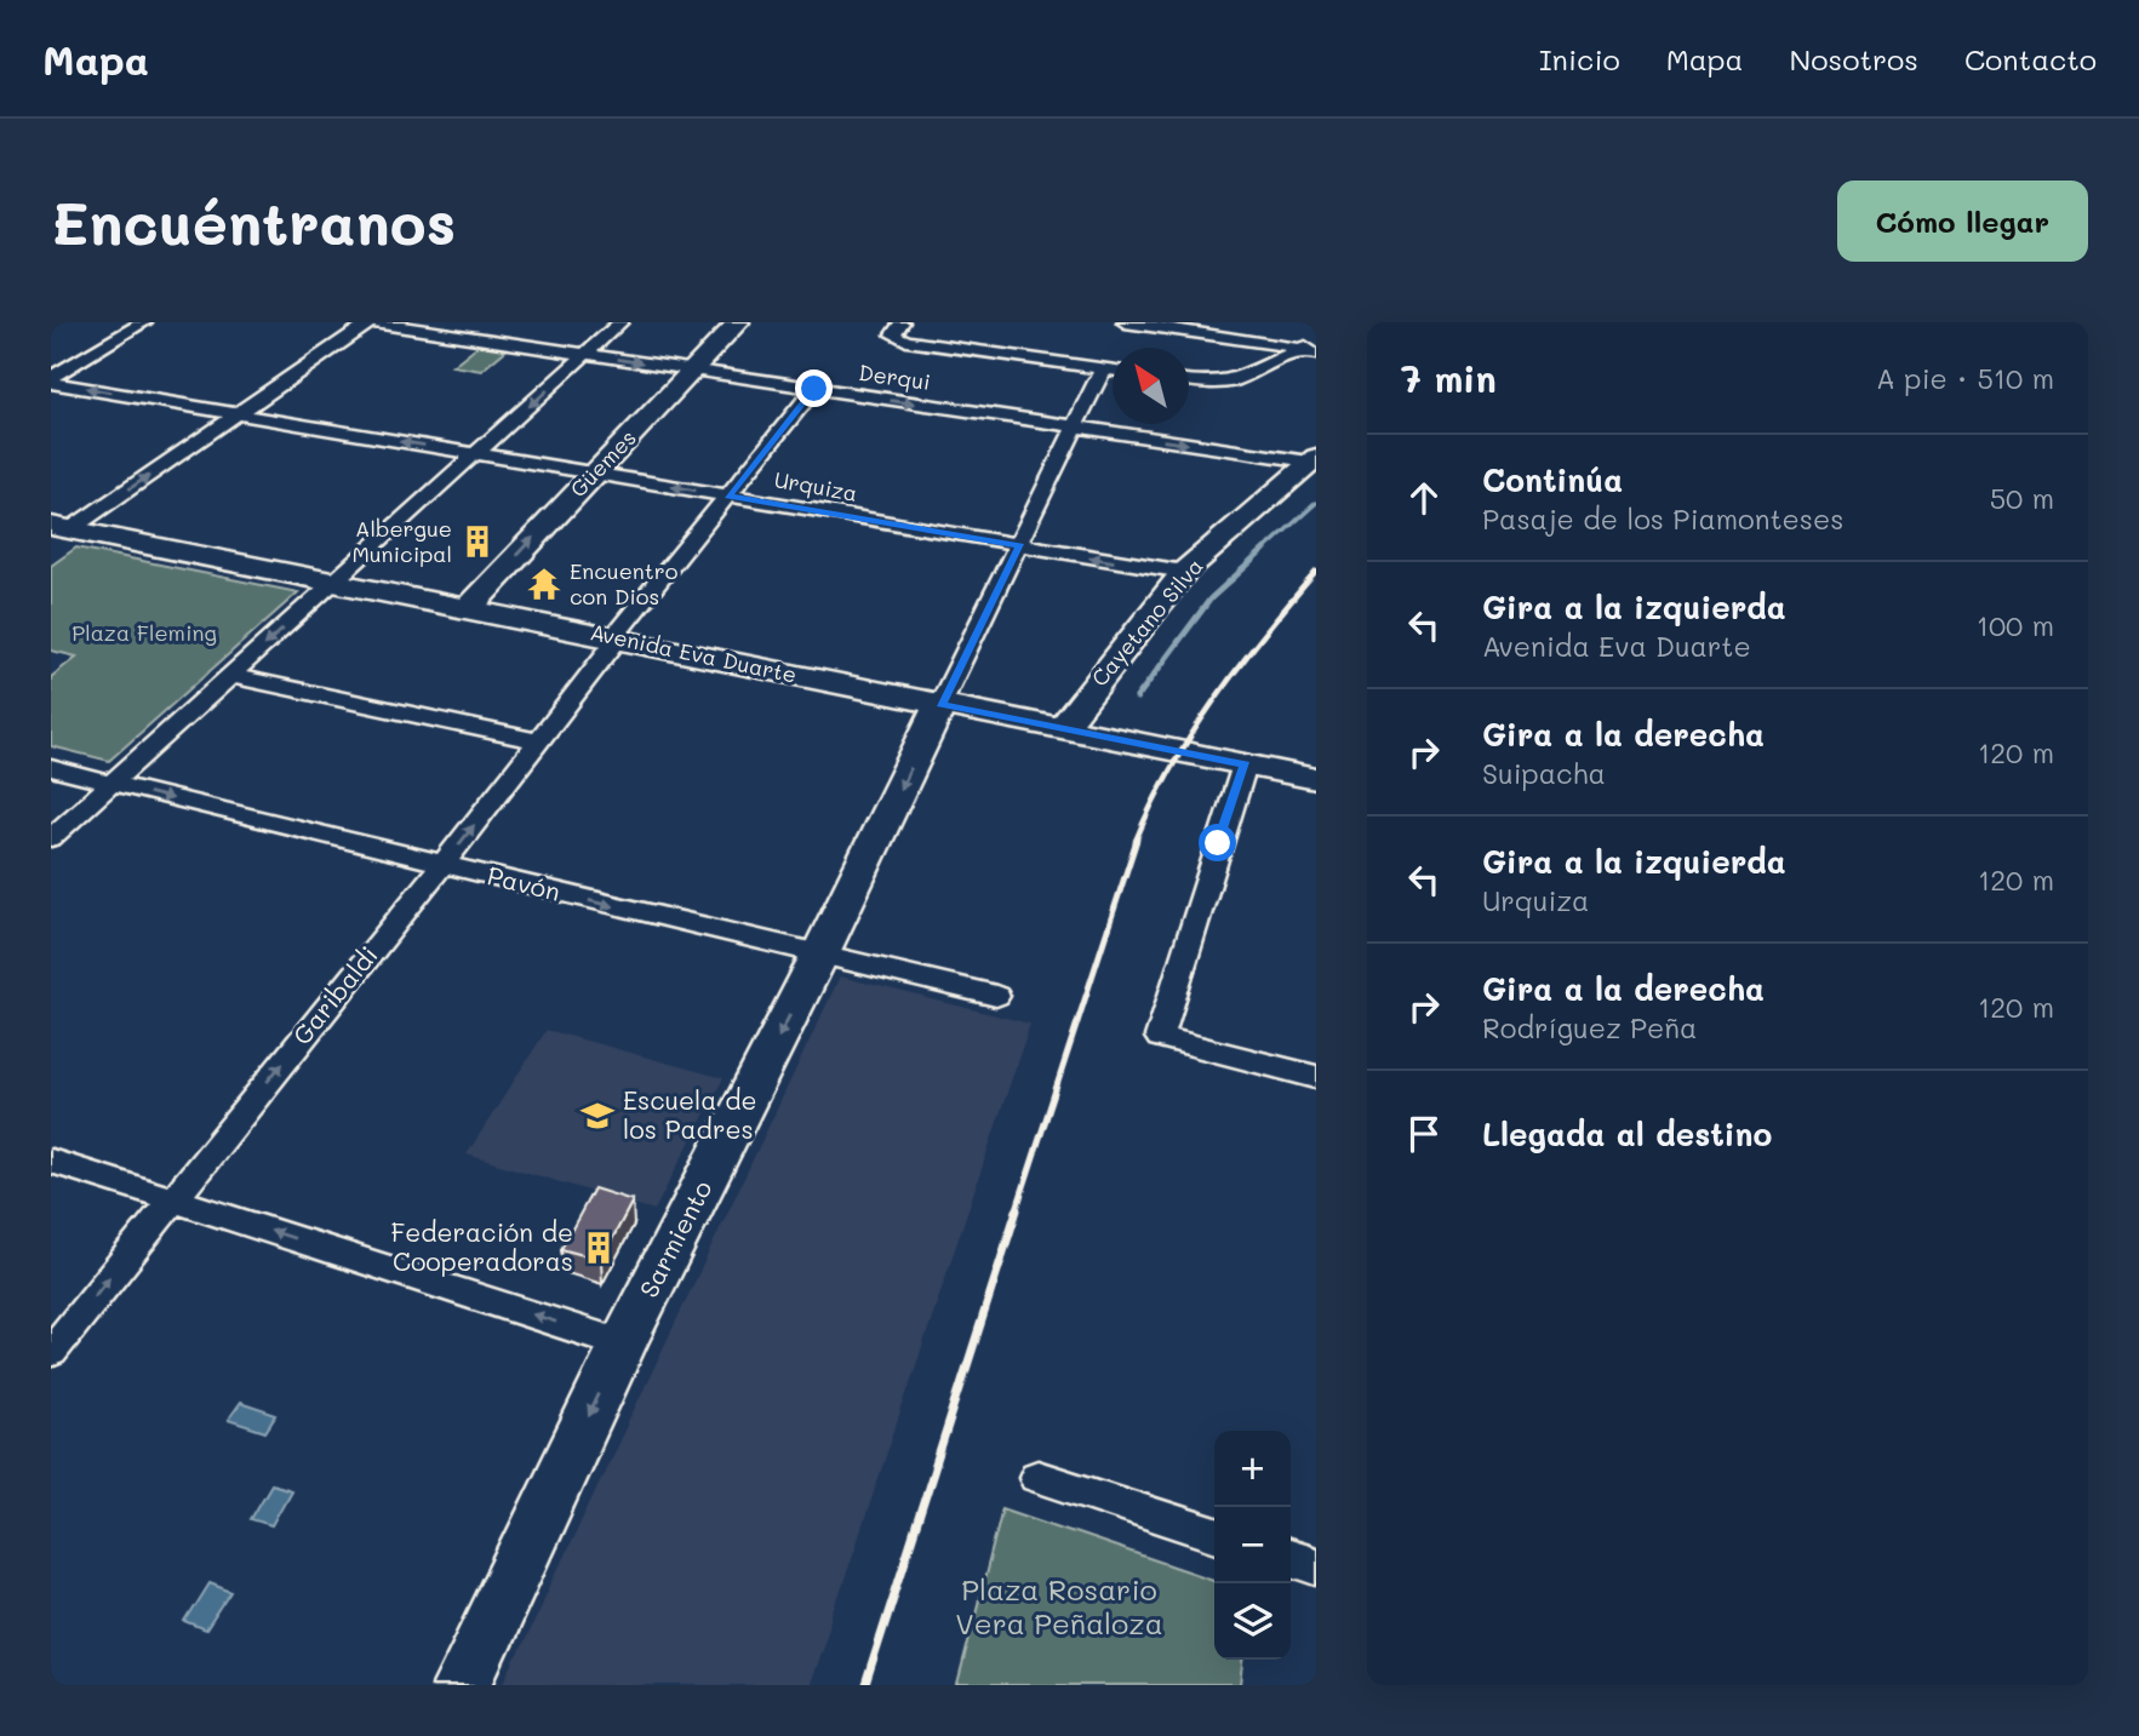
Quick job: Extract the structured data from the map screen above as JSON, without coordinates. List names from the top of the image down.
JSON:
{
  "streets": {
    "street": [
      "Derqui",
      "Güemes",
      "Urquiza",
      "Cayetano Silva",
      "Avenida Eva Duarte",
      "Pavón",
      "Garibaldi",
      "Sarmiento"
    ]
  },
  "crossings": [
    ["Derqui", "Güemes"],
    ["Derqui", "Cayetano Silva"],
    ["Derqui", "Garibaldi"],
    ["Güemes", "Urquiza"],
    ["Güemes", "Avenida Eva Duarte"],
    ["Urquiza", "Cayetano Silva"],
    ["Urquiza", "Garibaldi"],
    ["Cayetano Silva", "Avenida Eva Duarte"],
    ["Avenida Eva Duarte", "Garibaldi"],
    ["Avenida Eva Duarte", "Sarmiento"],
    ["Pavón", "Garibaldi"],
    ["Pavón", "Sarmiento"]
  ],
  "one_way": ["Urquiza", "Garibaldi", "Sarmiento"],
  "parks": ["Plaza Fleming", "Plaza Rosario Vera Peñaloza"],
  "places": {
    "building": ["Albergue Municipal", "Federación de Cooperadoras"],
    "temple": ["Encuentro con Dios"],
    "school or university": ["Escuela de los Padres"]
  },
  "north": "top left",
  "page": {
    "header": "Mapa",
    "nav": [
      "Inicio",
      "Mapa",
      "Nosotros",
      "Contacto"
    ],
    "buttons": "Cómo llegar",
    "title": "Encuéntranos",
    "heading": ["7 min", "A pie · 510 m"],
    "list": [
      ["Continúa", "Pasaje de los Piamonteses", "50 m"],
      ["Gira a la izquierda", "Avenida Eva Duarte", "100 m"],
      ["Gira a la derecha", "Suipacha", "120 m"],
      ["Gira a la izquierda", "Urquiza", "120 m"],
      ["Gira a la derecha", "Rodríguez Peña", "120 m"],
      "Llegada al destino"
    ],
    "map_buttons": ["+", "−"]
  }
}
